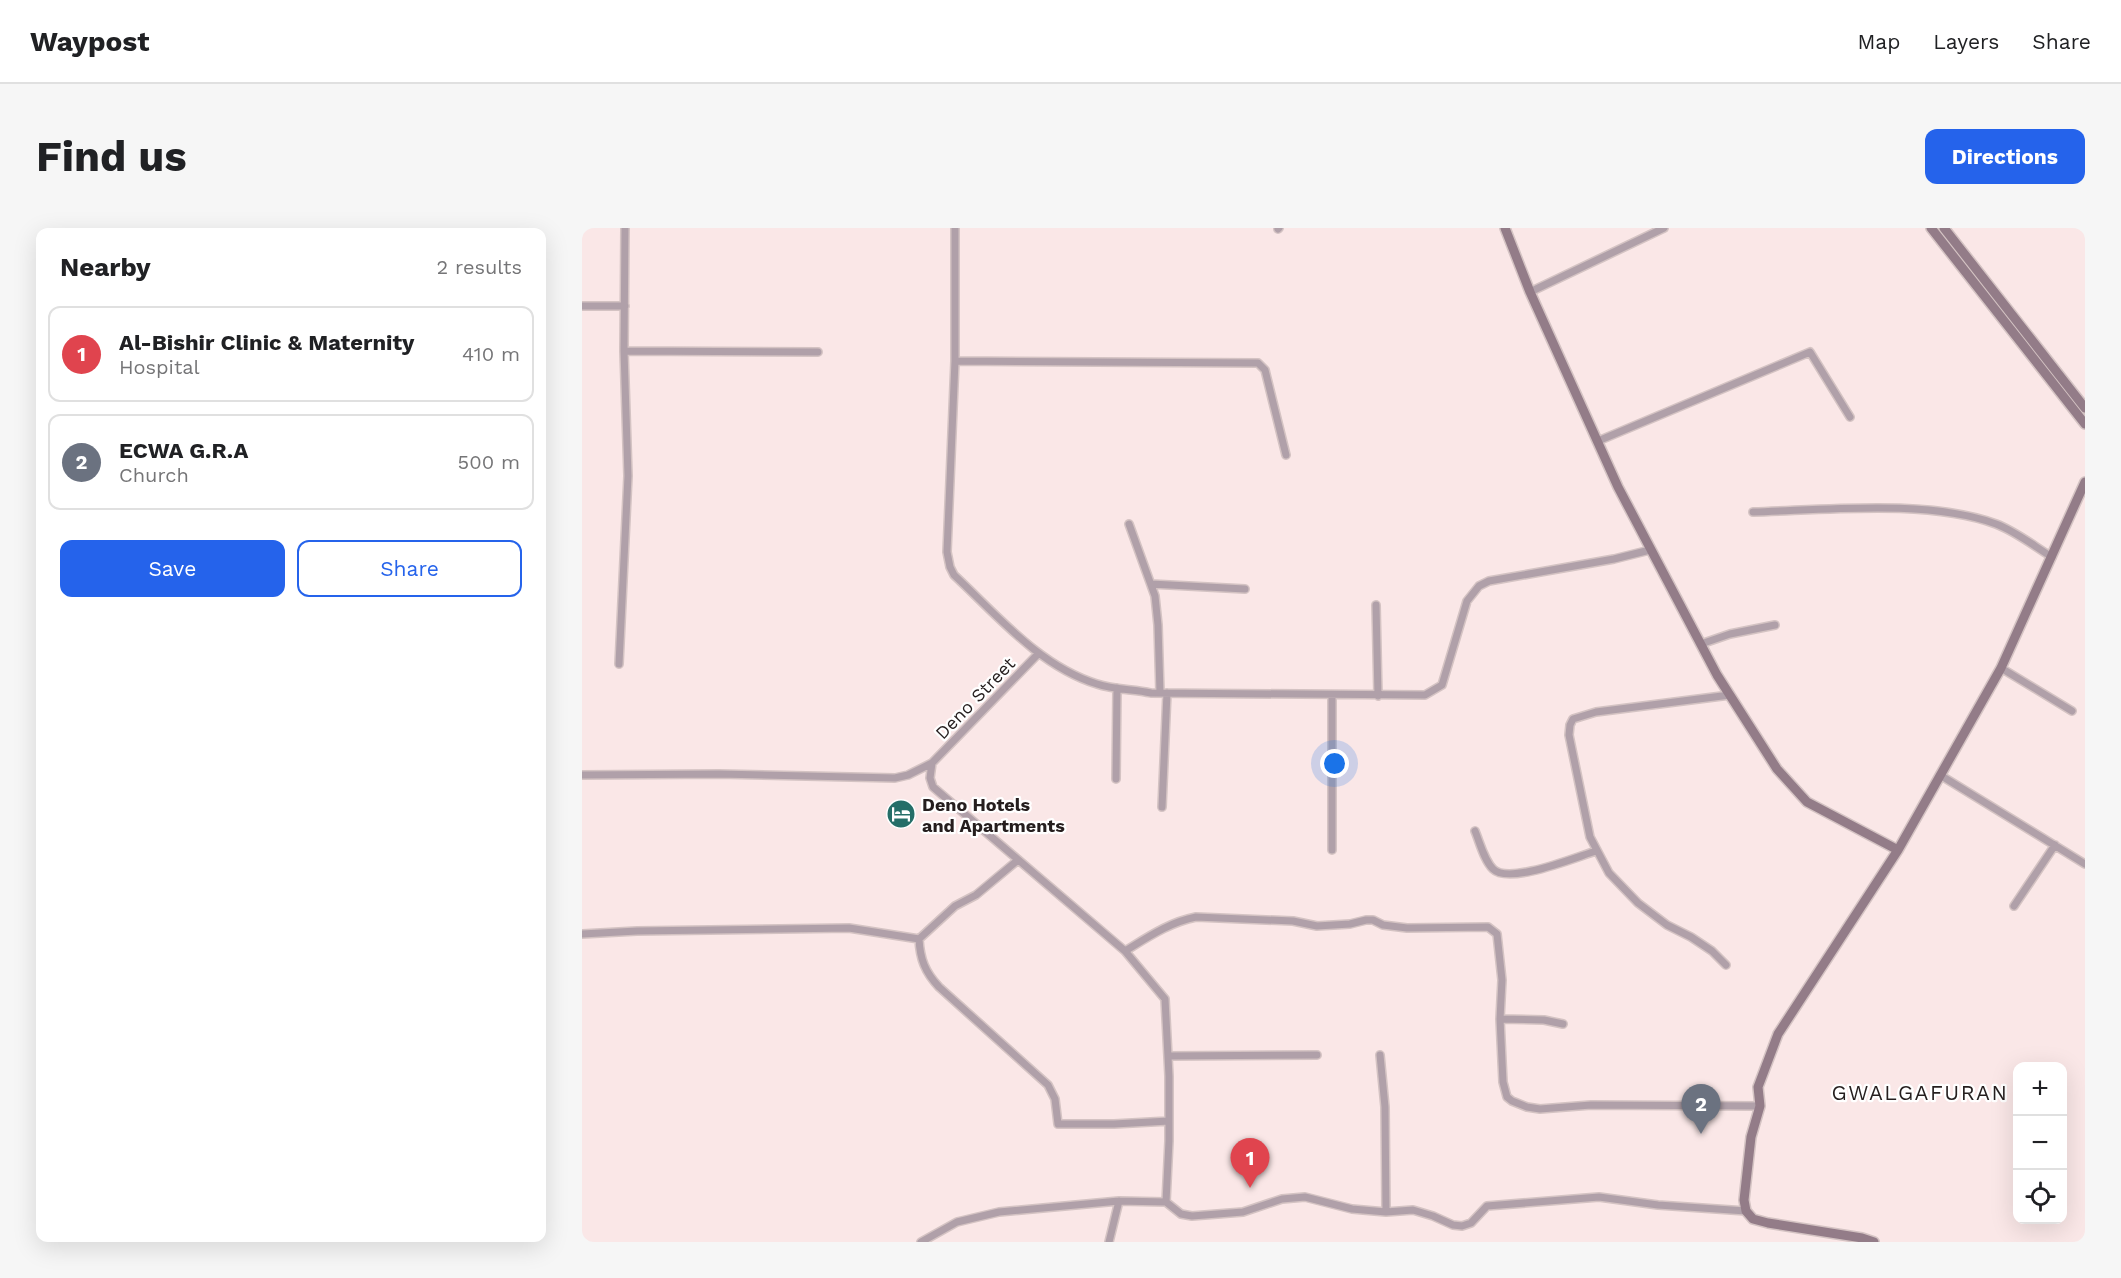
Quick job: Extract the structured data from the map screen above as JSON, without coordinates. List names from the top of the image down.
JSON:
{
  "streets": {
    "street": ["Deno Street"]
  },
  "districts": ["GWALGAFURAN"],
  "places": {
    "hotel": ["Deno Hotels and Apartments"]
  },
  "page": {
    "header": "Waypost",
    "nav": ["Map", "Layers", "Share"],
    "buttons": [
      "Directions",
      ["Save", "Share"]
    ],
    "title": "Find us",
    "heading": ["Nearby", "2 results"],
    "list": [
      {
        "mark": "1",
        "name": "Al-Bishir Clinic & Maternity",
        "note": "Hospital",
        "value": "410 m"
      },
      {
        "mark": "2",
        "name": "ECWA G.R.A",
        "note": "Church",
        "value": "500 m"
      }
    ],
    "map_buttons": ["+", "−"],
    "pins": ["2", "1"]
  }
}
